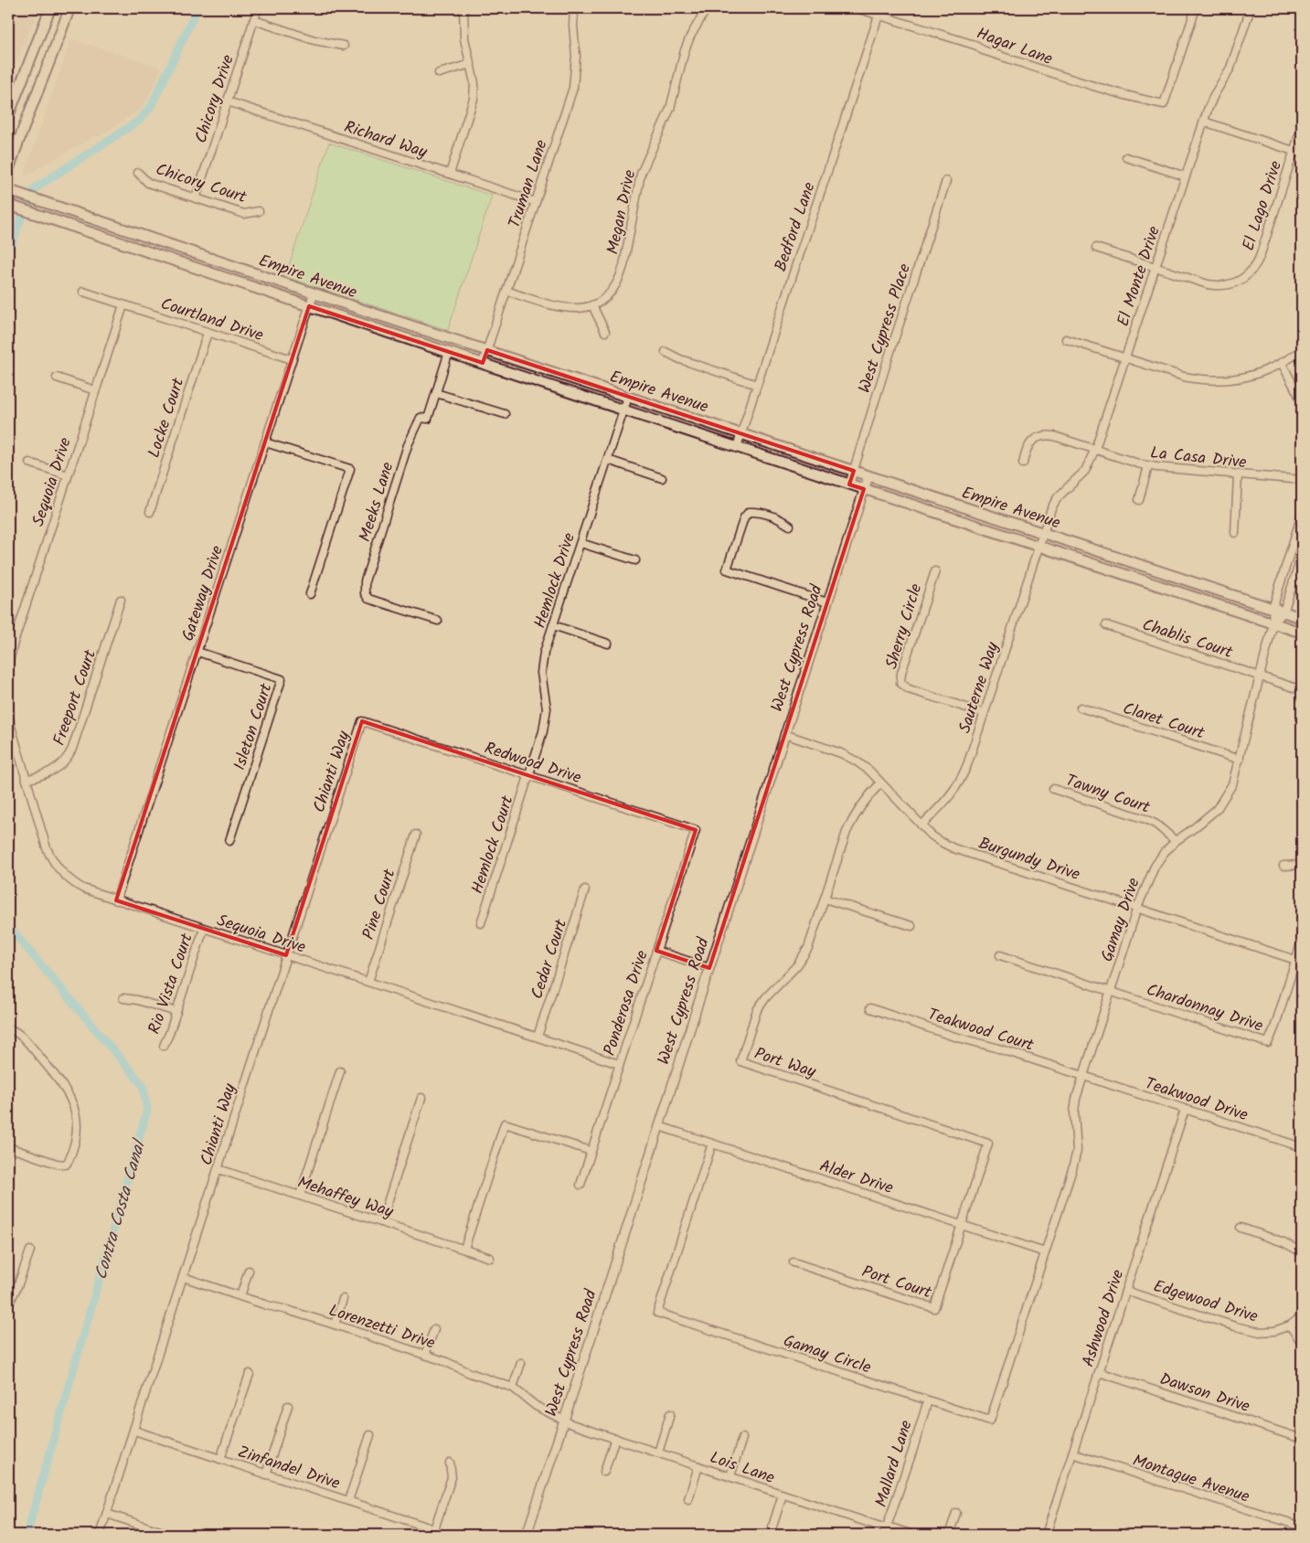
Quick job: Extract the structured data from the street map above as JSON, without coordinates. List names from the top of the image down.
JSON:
{
  "streets": {
    "main road": ["Empire Avenue"],
    "street": [
      "Hagar Lane",
      "Chicory Drive",
      "Richard Way",
      "Chicory Court",
      "Truman Lane",
      "El Lago Drive",
      "Megan Drive",
      "Bedford Lane",
      "El Monte Drive",
      "Courtland Drive",
      "West Cypress Place",
      "Locke Court",
      "La Casa Drive",
      "Sequoia Drive",
      "Meeks Lane",
      "Hemlock Drive",
      "Gateway Drive",
      "Sherry Circle",
      "Chablis Court",
      "West Cypress Road",
      "Sauterne Way",
      "Freeport Court",
      "Claret Court",
      "Isleton Court",
      "Redwood Drive",
      "Chianti Way",
      "Tawny Court",
      "Hemlock Court",
      "Burgundy Drive",
      "Pine Court",
      "Gamay Drive",
      "Cedar Court",
      "Rio Vista Court",
      "Ponderosa Drive",
      "Chardonnay Drive",
      "Teakwood Court",
      "Port Way",
      "Teakwood Drive",
      "Alder Drive",
      "Mehaffey Way",
      "Port Court",
      "Edgewood Drive",
      "Ashwood Drive",
      "Lorenzetti Drive",
      "Gamay Circle",
      "Dawson Drive",
      "Mallard Lane",
      "Zinfandel Drive",
      "Lois Lane",
      "Montague Avenue"
    ]
  },
  "crossings": [
    ["Hagar Lane", "Bedford Lane"],
    ["Chicory Drive", "Richard Way"],
    ["Chicory Drive", "Chicory Court"],
    ["Richard Way", "Truman Lane"],
    ["Truman Lane", "Megan Drive"],
    ["Truman Lane", "Empire Avenue"],
    ["El Lago Drive", "El Monte Drive"],
    ["Bedford Lane", "Empire Avenue"],
    ["Empire Avenue", "El Monte Drive"],
    ["Empire Avenue", "West Cypress Place"],
    ["Empire Avenue", "Meeks Lane"],
    ["Empire Avenue", "Hemlock Drive"],
    ["Empire Avenue", "Gateway Drive"],
    ["Empire Avenue", "West Cypress Road"],
    ["Empire Avenue", "Sauterne Way"],
    ["Empire Avenue", "Gamay Drive"],
    ["El Monte Drive", "La Casa Drive"],
    ["El Monte Drive", "Sauterne Way"],
    ["Courtland Drive", "Locke Court"],
    ["Courtland Drive", "Sequoia Drive"],
    ["Courtland Drive", "Gateway Drive"],
    ["Sequoia Drive", "Gateway Drive"],
    ["Sequoia Drive", "Freeport Court"],
    ["Sequoia Drive", "Chianti Way"],
    ["Sequoia Drive", "Pine Court"],
    ["Sequoia Drive", "Cedar Court"],
    ["Sequoia Drive", "Rio Vista Court"],
    ["Sequoia Drive", "Ponderosa Drive"],
    ["Hemlock Drive", "Redwood Drive"],
    ["Hemlock Drive", "Hemlock Court"],
    ["Gateway Drive", "Isleton Court"],
    ["Sherry Circle", "Sauterne Way"],
    ["Chablis Court", "Gamay Drive"],
    ["West Cypress Road", "Burgundy Drive"],
    ["West Cypress Road", "Alder Drive"],
    ["West Cypress Road", "Lorenzetti Drive"],
    ["West Cypress Road", "Lois Lane"],
    ["Sauterne Way", "Burgundy Drive"],
    ["Claret Court", "Gamay Drive"],
    ["Redwood Drive", "Chianti Way"],
    ["Redwood Drive", "Hemlock Court"],
    ["Redwood Drive", "Ponderosa Drive"],
    ["Chianti Way", "Mehaffey Way"],
    ["Chianti Way", "Lorenzetti Drive"],
    ["Chianti Way", "Zinfandel Drive"],
    ["Tawny Court", "Gamay Drive"],
    ["Burgundy Drive", "Gamay Drive"],
    ["Burgundy Drive", "Chardonnay Drive"],
    ["Burgundy Drive", "Port Way"],
    ["Gamay Drive", "Chardonnay Drive"],
    ["Gamay Drive", "Teakwood Court"],
    ["Gamay Drive", "Teakwood Drive"],
    ["Gamay Drive", "Alder Drive"],
    ["Gamay Drive", "Gamay Circle"],
    ["Teakwood Court", "Teakwood Drive"],
    ["Port Way", "Alder Drive"],
    ["Port Way", "Port Court"],
    ["Teakwood Drive", "Ashwood Drive"],
    ["Alder Drive", "Port Court"],
    ["Alder Drive", "Gamay Circle"],
    ["Edgewood Drive", "Ashwood Drive"],
    ["Ashwood Drive", "Dawson Drive"],
    ["Ashwood Drive", "Montague Avenue"],
    ["Lorenzetti Drive", "Lois Lane"],
    ["Gamay Circle", "Mallard Lane"],
    ["Mallard Lane", "Lois Lane"]
  ],
  "water": ["Contra Costa Canal"]
}
